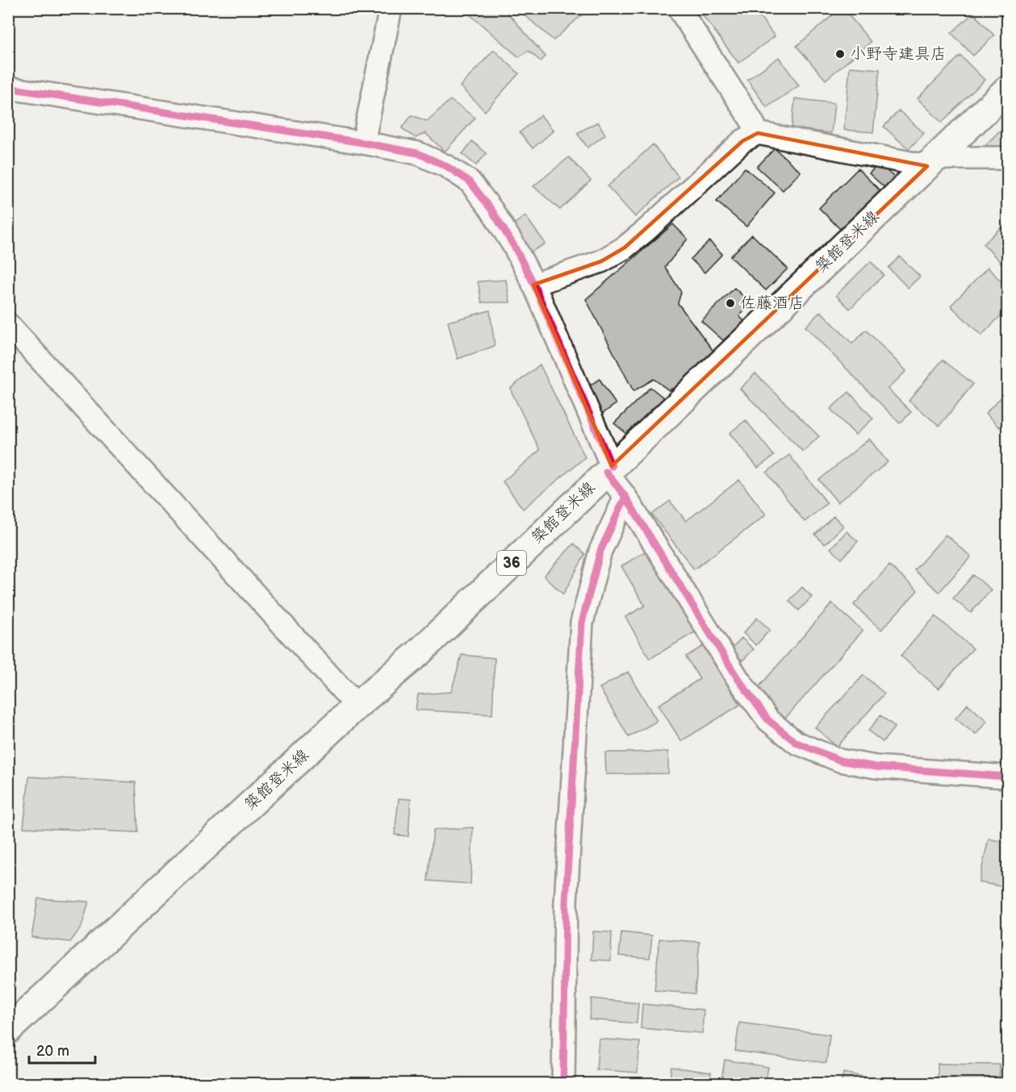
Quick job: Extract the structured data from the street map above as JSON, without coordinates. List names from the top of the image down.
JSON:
{
  "streets": {
    "main road": ["築館登米線", "36"]
  },
  "places": ["小野寺建具店", "佐藤酒店"],
  "scale_bar": "20 m"
}
